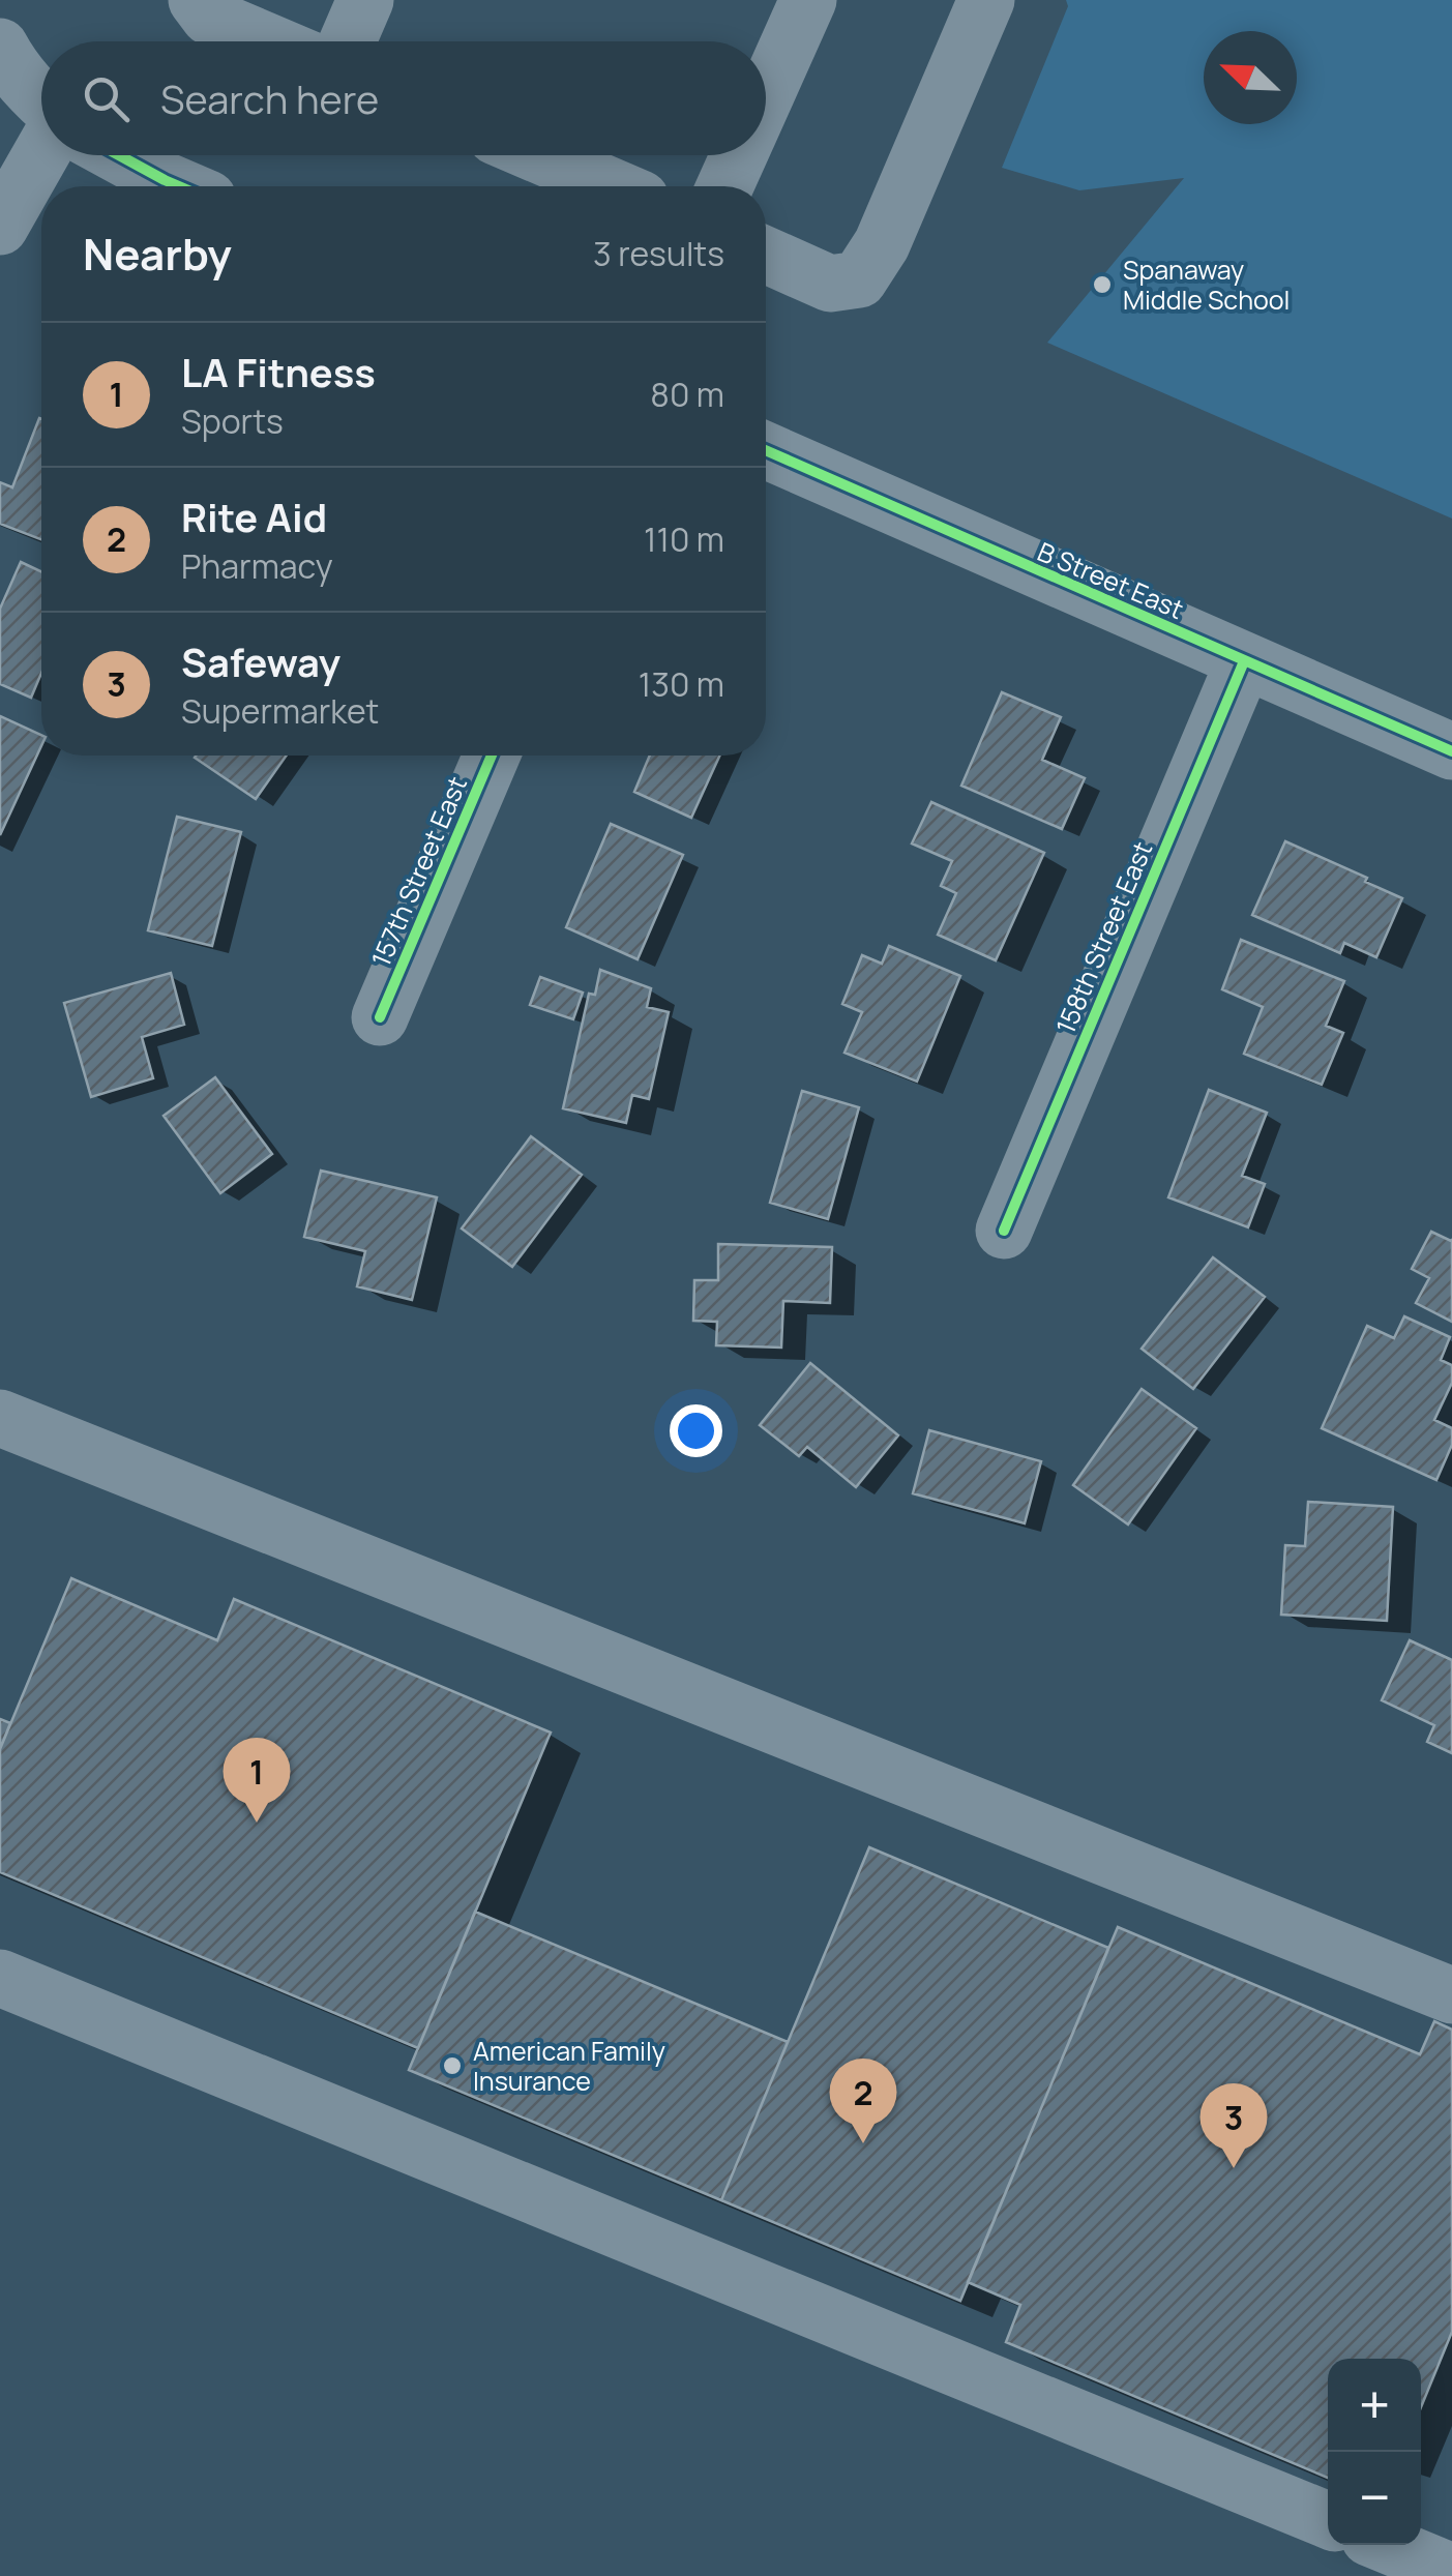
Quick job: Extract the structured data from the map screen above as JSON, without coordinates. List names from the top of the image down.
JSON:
{
  "streets": {
    "street": ["B Street East", "157th Street East", "158th Street East"]
  },
  "crossings": [
    ["B Street East", "158th Street East"]
  ],
  "places": ["Spanaway Middle School", "American Family Insurance"],
  "north": "top left",
  "page": {
    "search": "Search here",
    "heading": ["Nearby", "3 results"],
    "list": [
      {
        "mark": "1",
        "name": "LA Fitness",
        "note": "Sports",
        "value": "80 m"
      },
      {
        "mark": "2",
        "name": "Rite Aid",
        "note": "Pharmacy",
        "value": "110 m"
      },
      {
        "mark": "3",
        "name": "Safeway",
        "note": "Supermarket",
        "value": "130 m"
      }
    ],
    "pins": ["1", "2", "3"],
    "map_buttons": ["+", "−"]
  }
}
